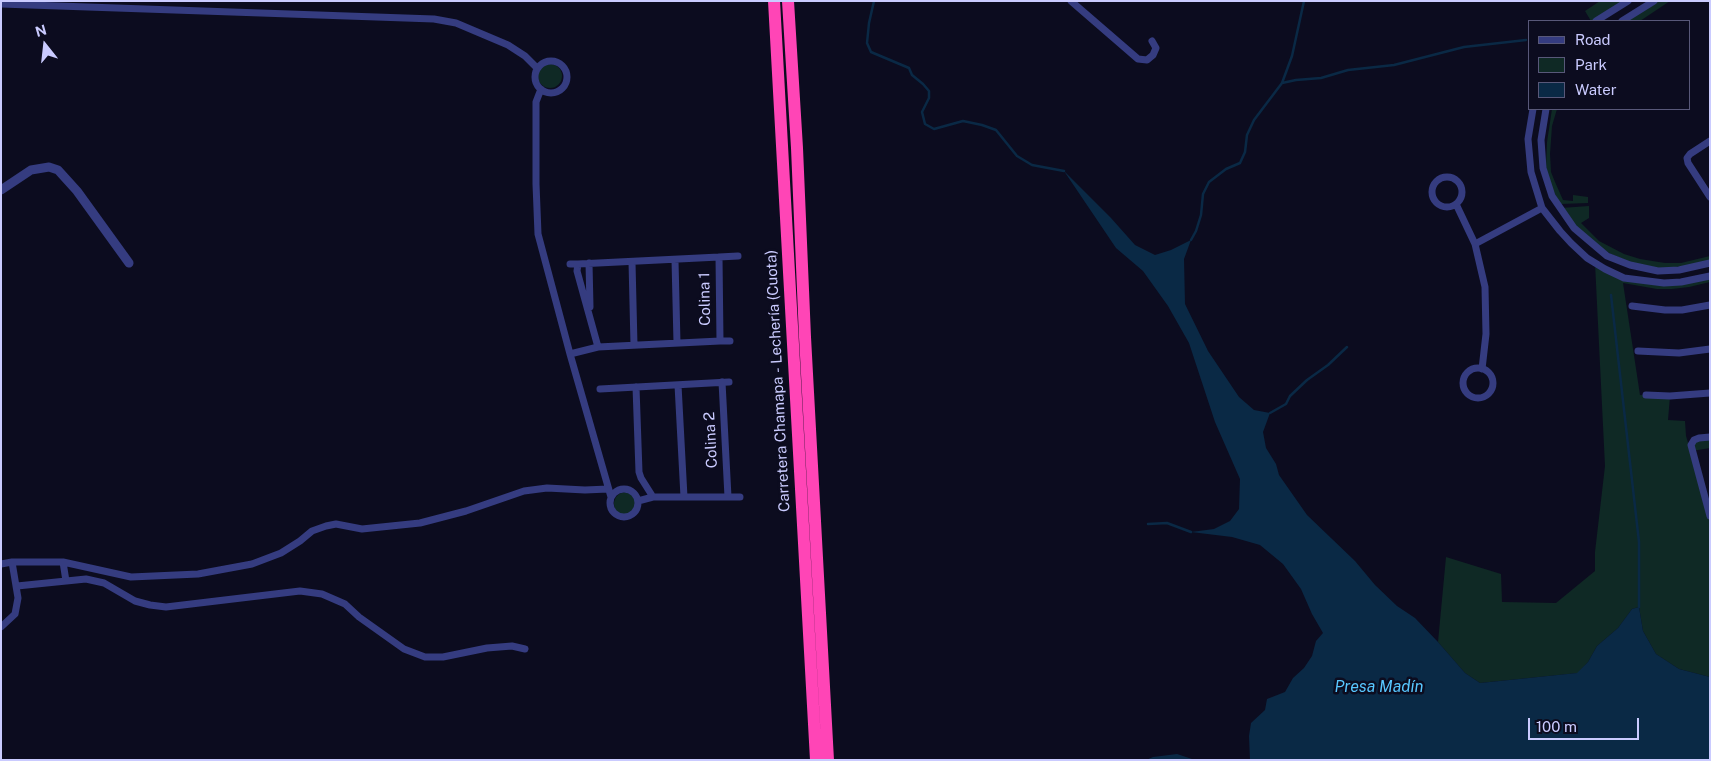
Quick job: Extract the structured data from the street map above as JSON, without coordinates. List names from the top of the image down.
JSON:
{
  "streets": {
    "highway": ["Carretera Chamapa - Lechería (Cuota)"],
    "street": ["Colina 1", "Colina 2"]
  },
  "water": ["Presa Madín"],
  "legend": ["Road", "Park", "Water"],
  "scale_bar": "100 m",
  "north": "top"
}
